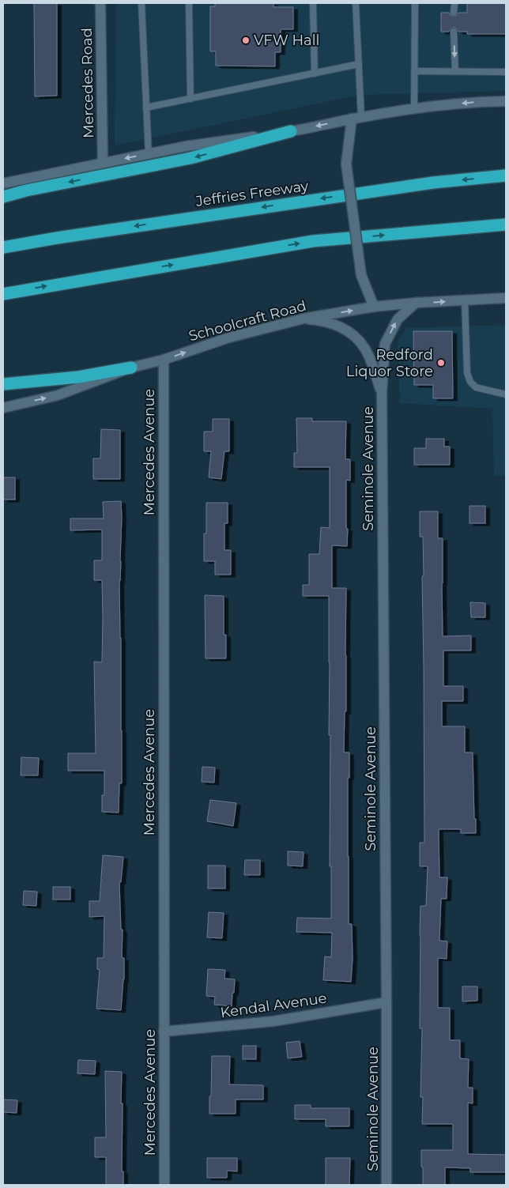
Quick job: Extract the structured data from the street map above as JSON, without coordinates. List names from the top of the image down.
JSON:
{
  "streets": {
    "highway": ["Jeffries Freeway"],
    "street": [
      "Mercedes Road",
      "Schoolcraft Road",
      "Mercedes Avenue",
      "Seminole Avenue",
      "Kendal Avenue"
    ]
  },
  "crossings": [
    ["Schoolcraft Road", "Mercedes Avenue"],
    ["Schoolcraft Road", "Seminole Avenue"],
    ["Mercedes Avenue", "Kendal Avenue"],
    ["Seminole Avenue", "Kendal Avenue"]
  ],
  "one_way": ["Schoolcraft Road"],
  "places": ["VFW Hall", "Redford Liquor Store"]
}
